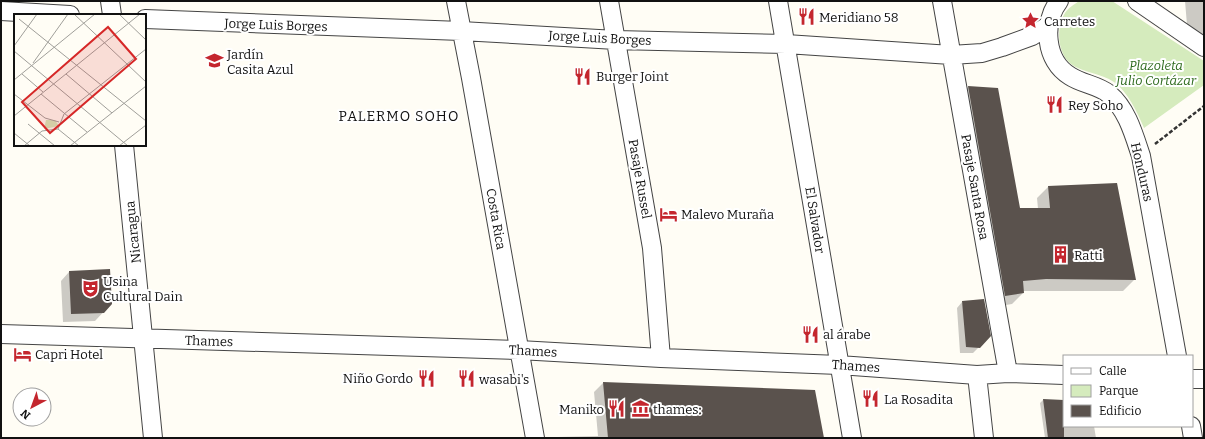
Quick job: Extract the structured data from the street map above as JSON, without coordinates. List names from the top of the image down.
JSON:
{
  "streets": {
    "street": [
      "Jorge Luis Borges",
      "Honduras",
      "Pasaje Russel",
      "Pasaje Santa Rosa",
      "Costa Rica",
      "El Salvador",
      "Nicaragua",
      "Thames"
    ]
  },
  "crossings": [
    ["Jorge Luis Borges", "Honduras"],
    ["Jorge Luis Borges", "Pasaje Russel"],
    ["Jorge Luis Borges", "Pasaje Santa Rosa"],
    ["Jorge Luis Borges", "Costa Rica"],
    ["Jorge Luis Borges", "El Salvador"],
    ["Pasaje Russel", "Thames"],
    ["Pasaje Santa Rosa", "Thames"],
    ["Costa Rica", "Thames"],
    ["El Salvador", "Thames"],
    ["Nicaragua", "Thames"]
  ],
  "districts": ["PALERMO SOHO"],
  "parks": ["Plazoleta Julio Cortázar"],
  "places": {
    "restaurant": [
      "Meridiano 58",
      "Burger Joint",
      "Rey Soho",
      "al árabe",
      "Niño Gordo",
      "wasabi's",
      "La Rosadita",
      "Maniko"
    ],
    "place": ["Carretes"],
    "school or university": ["Jardín Casita Azul"],
    "hotel": ["Malevo Muraña", "Capri Hotel"],
    "building": ["Ratti"],
    "theatre": ["Usina Cultural Dain"],
    "museum": ["thames:"]
  },
  "legend": ["Calle", "Parque", "Edificio"],
  "north": "bottom left"
}
